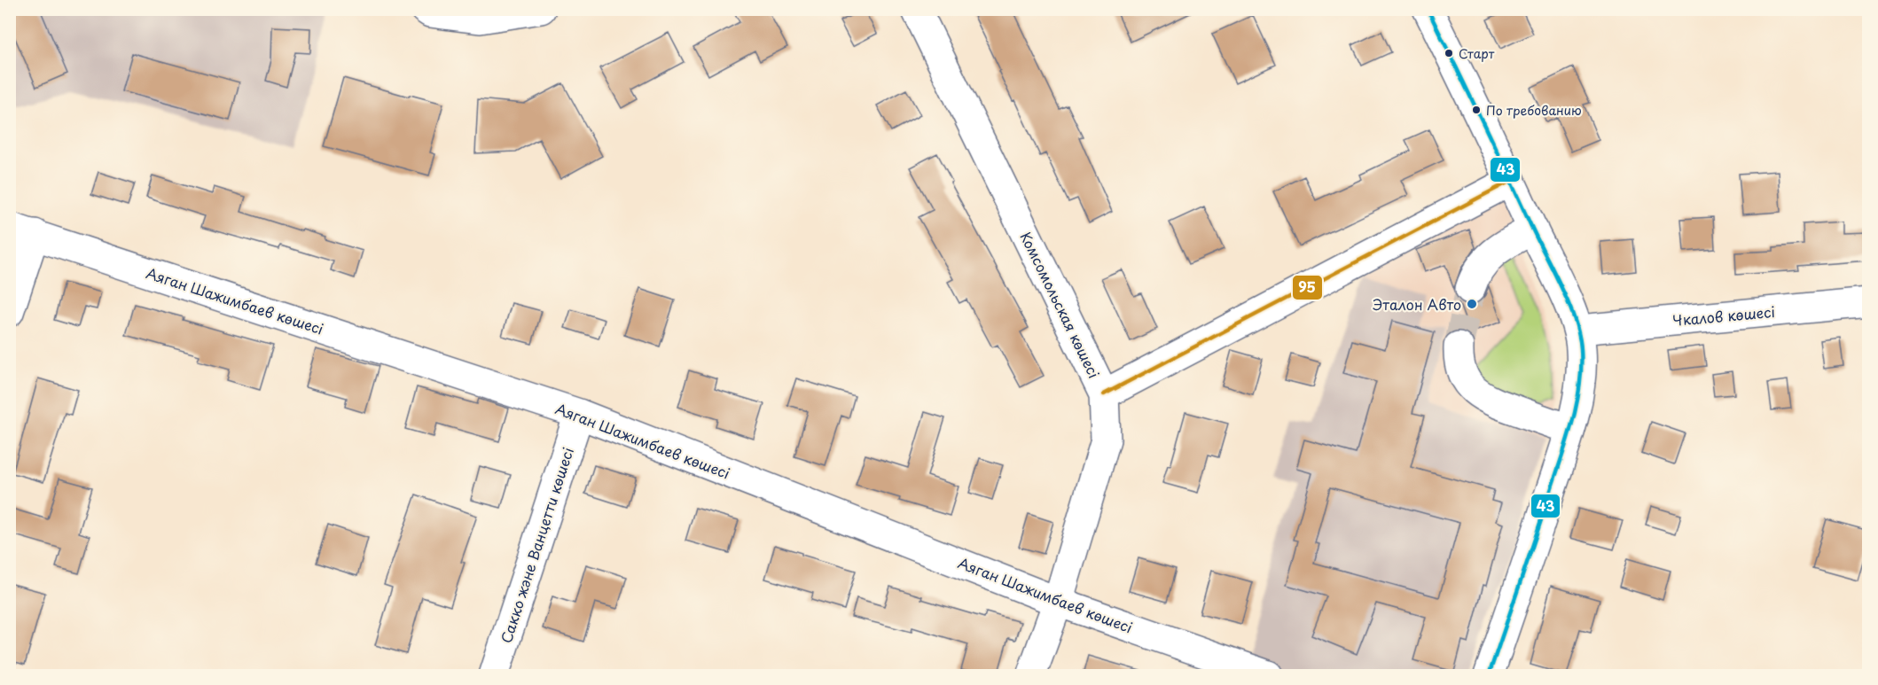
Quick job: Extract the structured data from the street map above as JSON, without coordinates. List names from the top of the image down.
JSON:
{
  "streets": {
    "street": [
      "Аяган Шажимбаев көшесі",
      "Комсомольская көшесі",
      "Чкалов көшесі",
      "Сакко және Ванцетти көшесі"
    ]
  },
  "crossings": [
    ["Аяган Шажимбаев көшесі", "Комсомольская көшесі"],
    ["Аяган Шажимбаев көшесі", "Сакко және Ванцетти көшесі"]
  ],
  "places": ["Старт", "По требованию", "Эталон Авто"],
  "lines": ["transit line 43", "transit line 95"]
}
